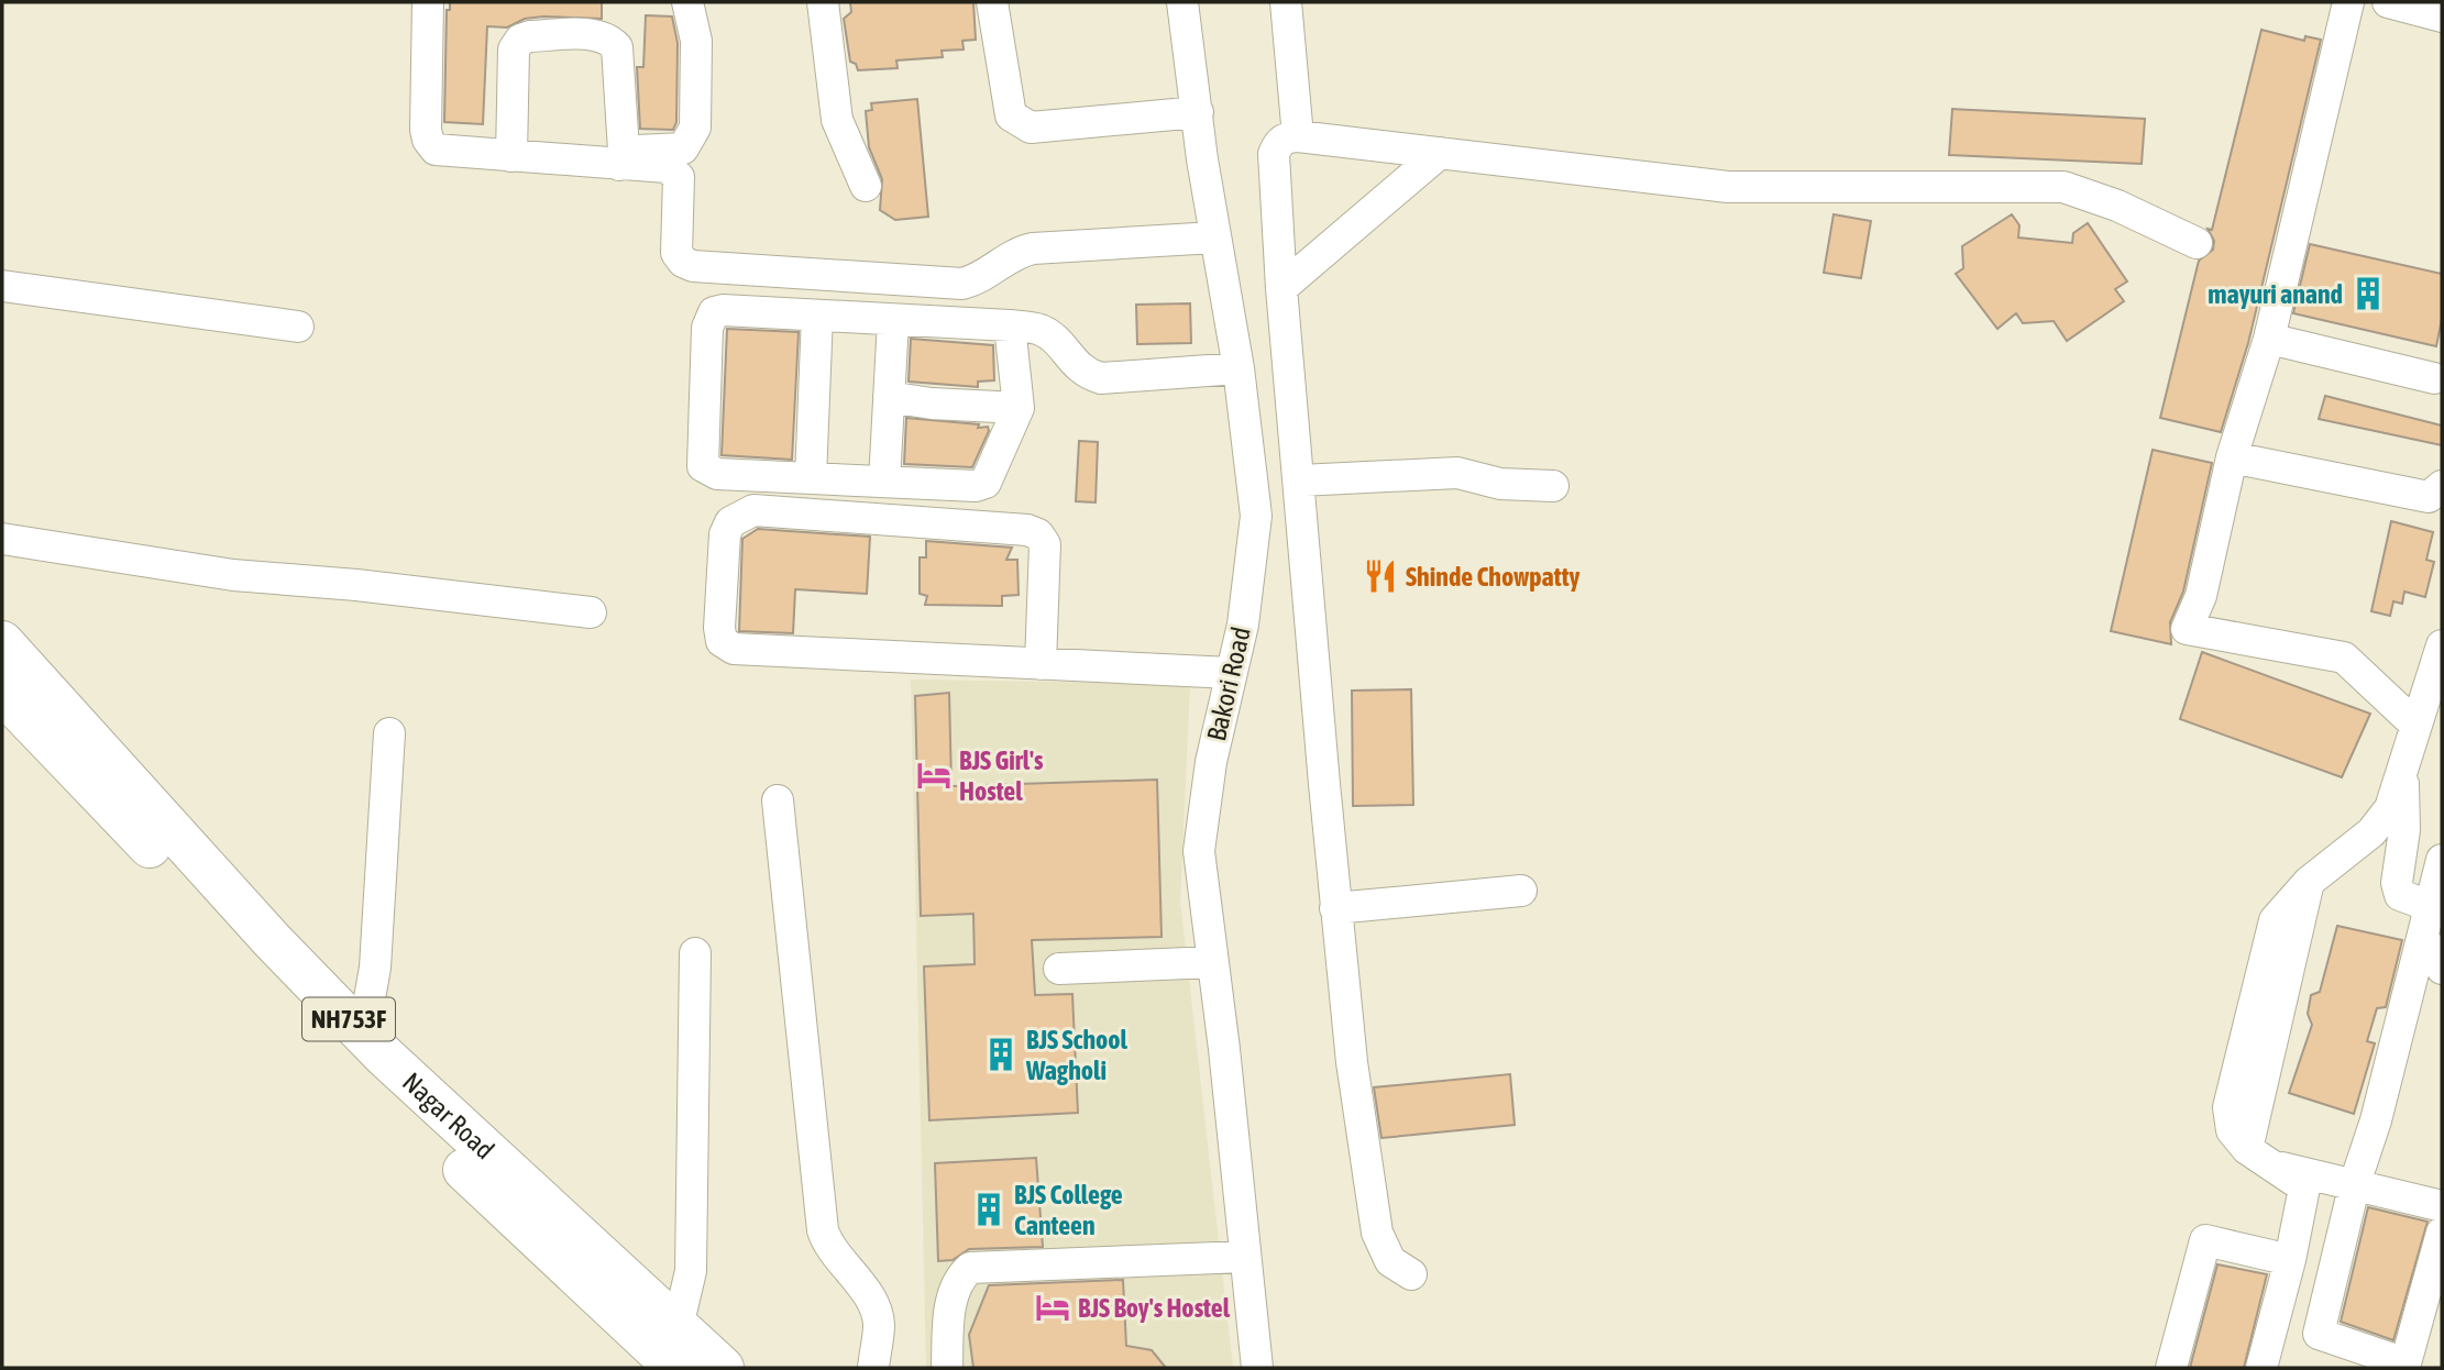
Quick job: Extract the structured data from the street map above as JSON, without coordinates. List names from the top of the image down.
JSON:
{
  "streets": {
    "highway": ["NH753F", "Nagar Road"],
    "street": ["Bakori Road"]
  },
  "places": {
    "building": ["mayuri anand", "BJS School Wagholi", "BJS College Canteen"],
    "restaurant": ["Shinde Chowpatty"],
    "hotel": ["BJS Girl's Hostel", "BJS Boy's Hostel"]
  }
}
